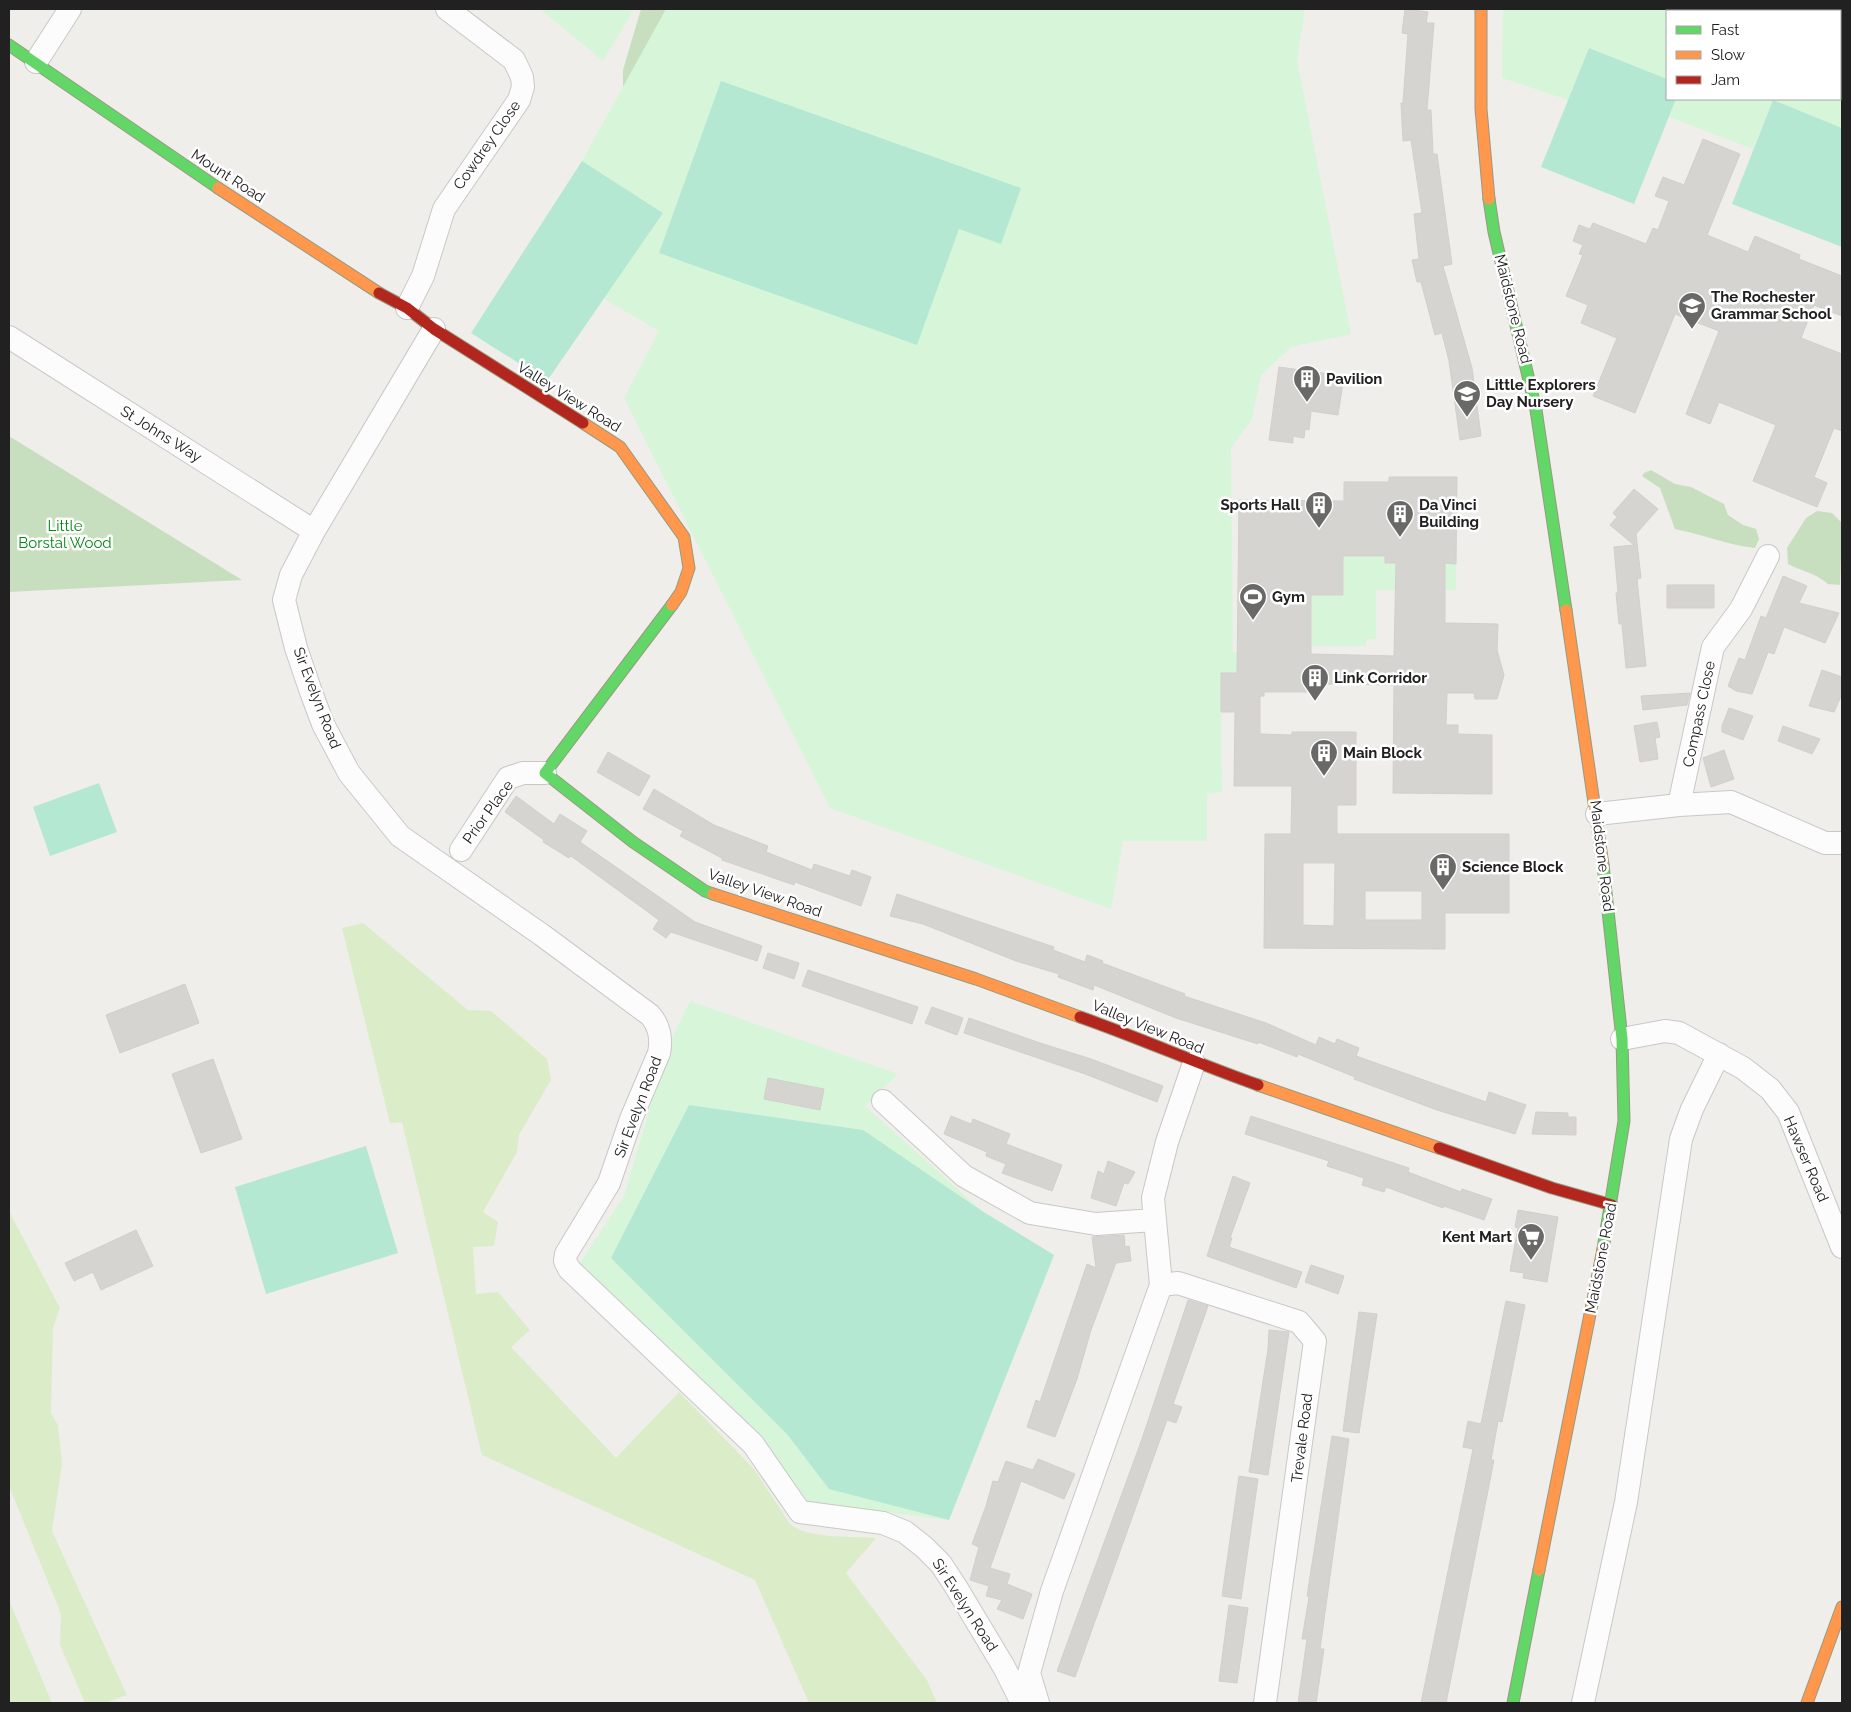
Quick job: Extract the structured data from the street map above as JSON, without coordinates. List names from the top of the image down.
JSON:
{
  "streets": {
    "street": [
      "Cowdrey Close",
      "Mount Road",
      "Maidstone Road",
      "Valley View Road",
      "St Johns Way",
      "Sir Evelyn Road",
      "Compass Close",
      "Prior Place",
      "Hawser Road",
      "Trevale Road"
    ]
  },
  "crossings": [
    ["Cowdrey Close", "Mount Road"],
    ["Mount Road", "Valley View Road"],
    ["Mount Road", "Sir Evelyn Road"],
    ["Maidstone Road", "Valley View Road"],
    ["Maidstone Road", "Hawser Road"],
    ["Valley View Road", "Sir Evelyn Road"],
    ["Valley View Road", "Prior Place"],
    ["St Johns Way", "Sir Evelyn Road"]
  ],
  "parks": ["Little Borstal Wood"],
  "places": {
    "school or university": ["The Rochester Grammar School", "Little Explorers Day Nursery"],
    "building": [
      "Pavilion",
      "Sports Hall",
      "Da Vinci Building",
      "Link Corridor",
      "Main Block",
      "Science Block"
    ],
    "sports": ["Gym"],
    "supermarket": ["Kent Mart"]
  },
  "legend": ["Fast", "Slow", "Jam"]
}
